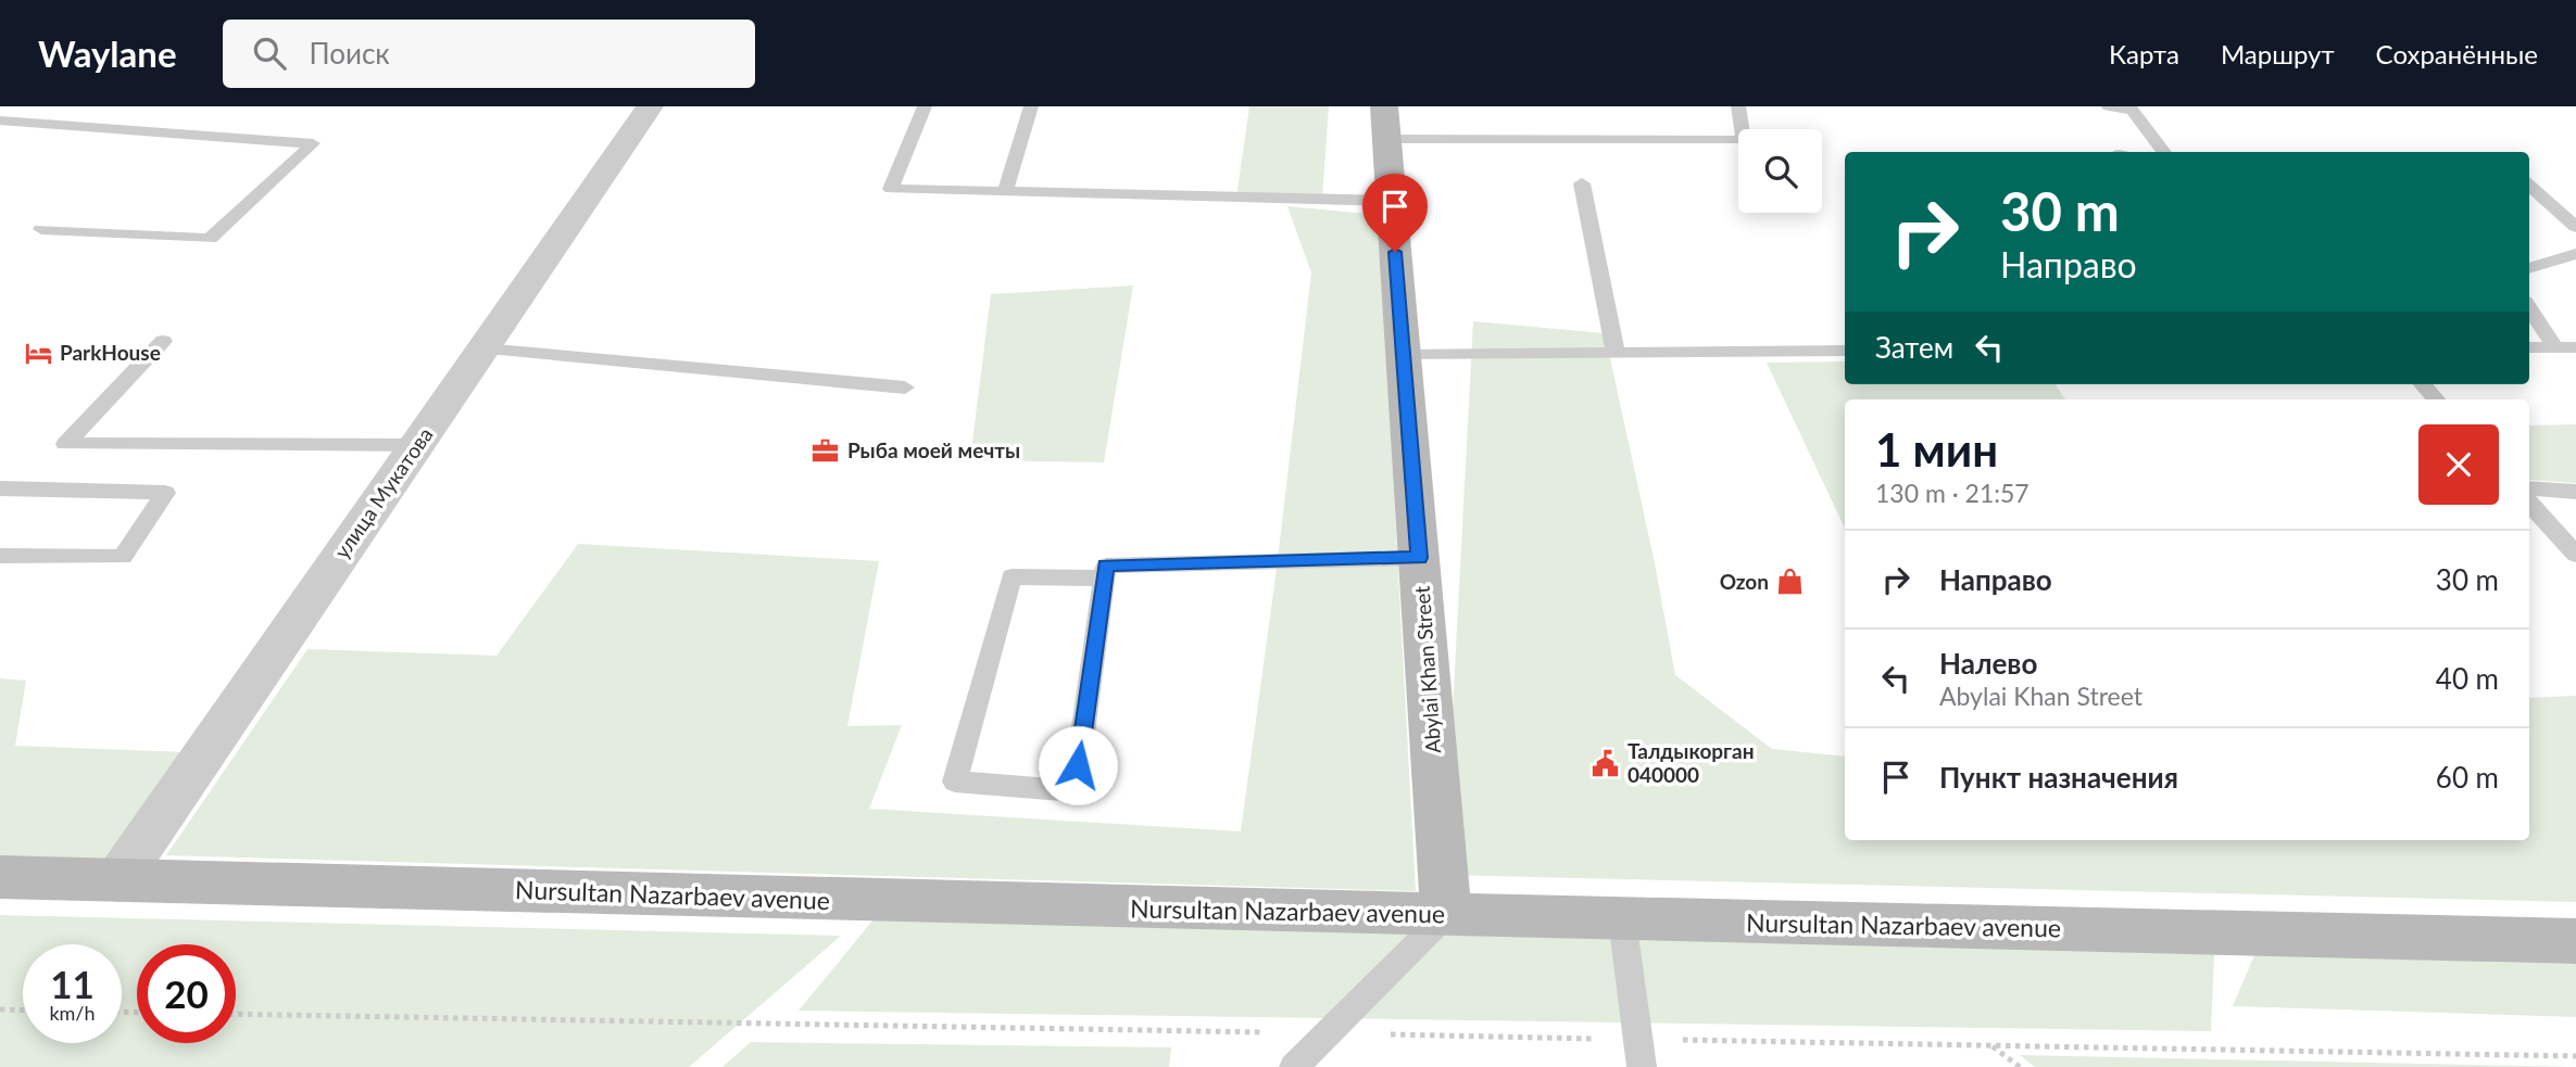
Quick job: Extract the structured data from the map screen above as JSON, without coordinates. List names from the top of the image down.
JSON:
{
  "streets": {
    "main road": ["Abylai Khan Street", "Nursultan Nazarbaev avenue"],
    "street": ["улица Мукатова"]
  },
  "crossings": [
    ["улица Мукатова", "Nursultan Nazarbaev avenue"],
    ["Abylai Khan Street", "Nursultan Nazarbaev avenue"]
  ],
  "places": {
    "hotel": ["ParkHouse"],
    "office": ["Рыба моей мечты"],
    "shop": ["Ozon"],
    "public building": ["Талдыкорган 040000"]
  },
  "page": {
    "header": "Waylane",
    "search": "Поиск",
    "nav": ["Карта", "Маршрут", "Сохранённые"],
    "turn": ["30 m", "Направо"],
    "then": "Затем",
    "heading": ["1 мин", "130 m · 21:57"],
    "list": [
      {
        "name": "Направо",
        "value": "30 m"
      },
      {
        "name": "Налево",
        "note": "Abylai Khan Street",
        "value": "40 m"
      },
      {
        "name": "Пункт назначения",
        "value": "60 m"
      }
    ],
    "speed": "11 km/h",
    "limit": "20"
  }
}
